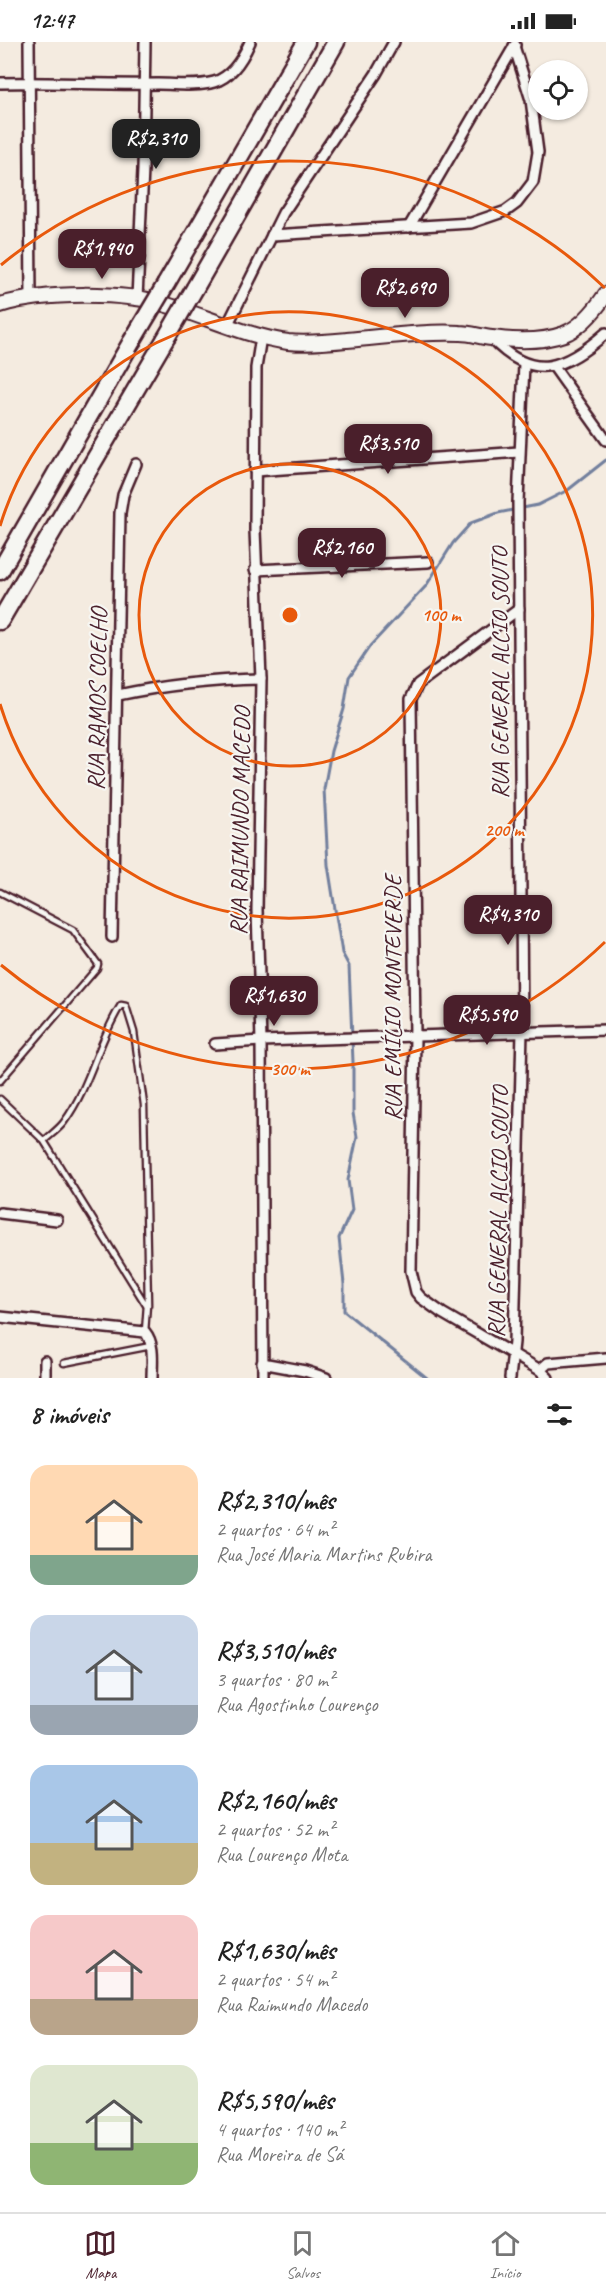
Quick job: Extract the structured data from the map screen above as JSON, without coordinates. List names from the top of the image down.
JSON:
{
  "streets": {
    "street": [
      "RUA GENERAL ALCIO SOUTO",
      "RUA RAMOS COELHO",
      "RUA RAIMUNDO MACEDO",
      "RUA EMÍLIO MONTEVERDE"
    ]
  },
  "crossings": [
    ["RUA GENERAL ALCIO SOUTO", "RUA EMÍLIO MONTEVERDE"]
  ],
  "page": {
    "status": "12:47",
    "price": [
      "R$2,310",
      "R$1,940",
      "R$2,690",
      "R$3,510",
      "R$2,160",
      "R$4,310",
      "R$1,630",
      "R$5,590"
    ],
    "heading": "8 imóveis",
    "list": [
      {
        "name": "R$2,310/mês",
        "note": "2 quartos · 64 m² · Rua José Maria Martins Rubira"
      },
      {
        "name": "R$3,510/mês",
        "note": "3 quartos · 80 m² · Rua Agostinho Lourenço"
      },
      {
        "name": "R$2,160/mês",
        "note": "2 quartos · 52 m² · Rua Lourenço Mota"
      },
      {
        "name": "R$1,630/mês",
        "note": "2 quartos · 54 m² · Rua Raimundo Macedo"
      },
      {
        "name": "R$5,590/mês",
        "note": "4 quartos · 140 m² · Rua Moreira de Sá"
      }
    ],
    "tabs": ["Mapa", "Salvos", "Início"]
  },
  "rings": ["100 m", "200 m", "300 m"]
}
